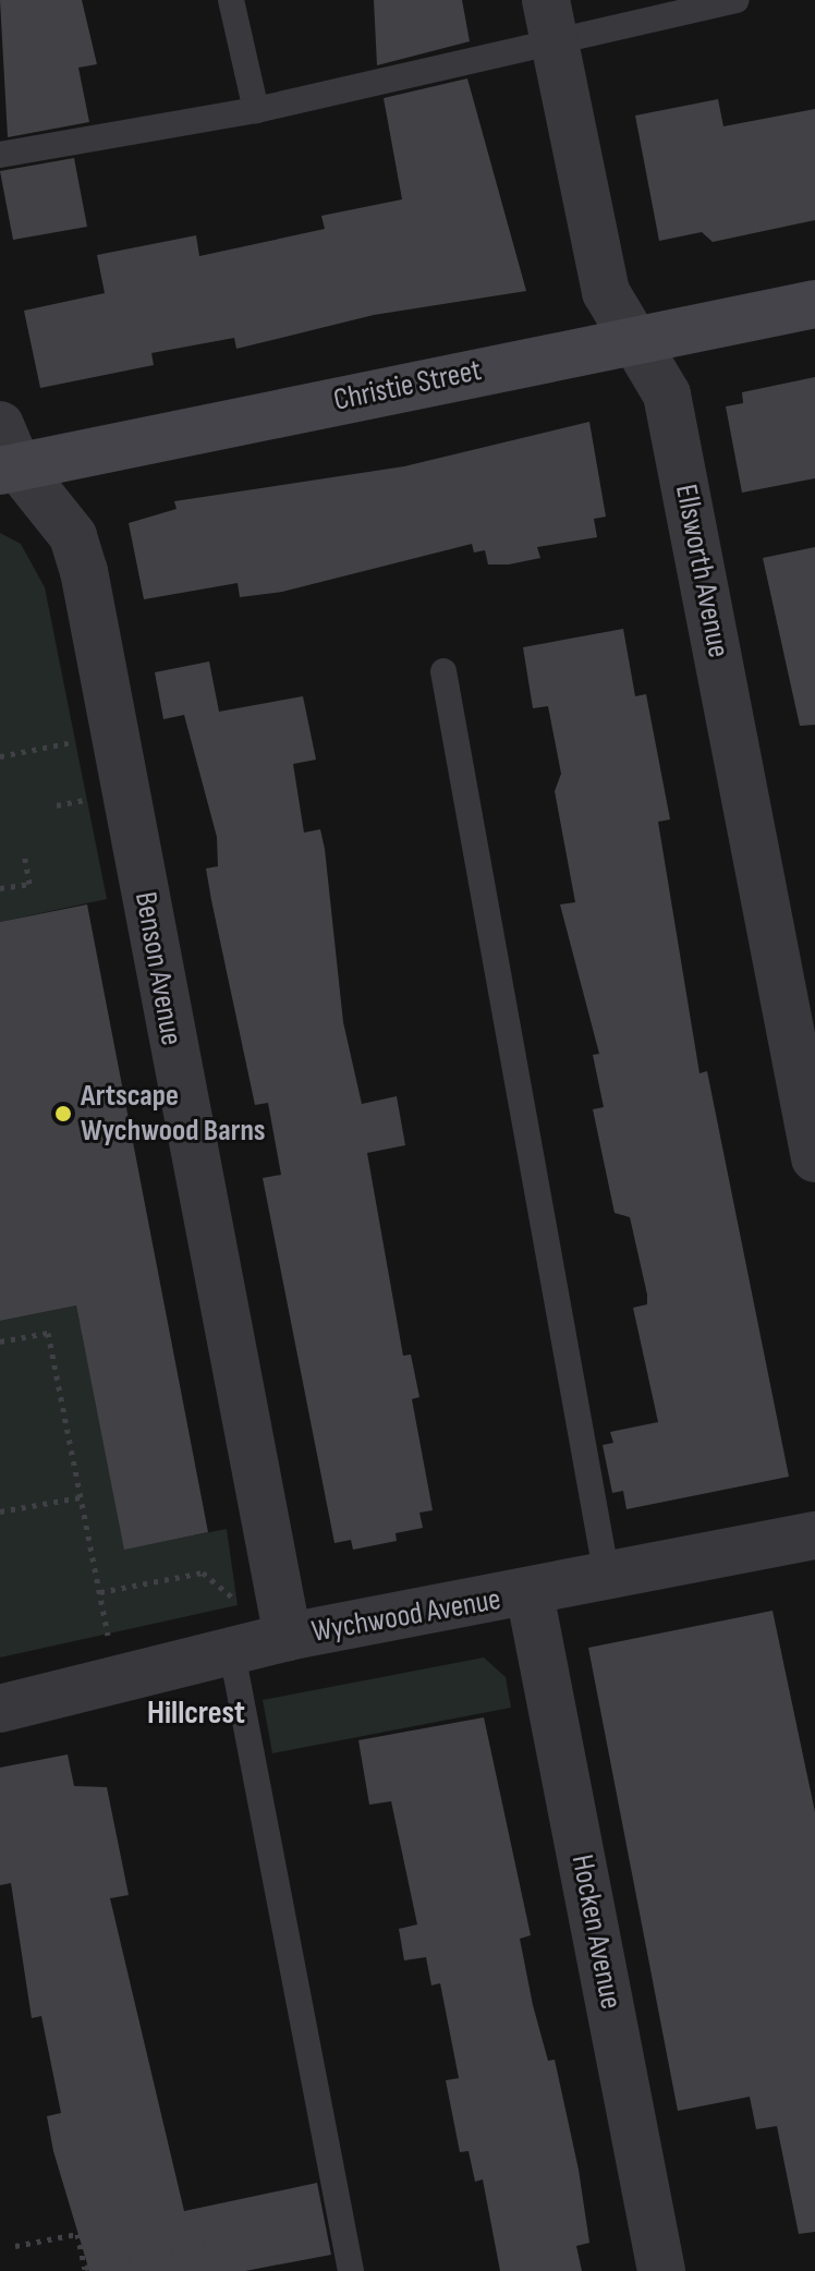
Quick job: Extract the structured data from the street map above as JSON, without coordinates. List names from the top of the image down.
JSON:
{
  "streets": {
    "street": [
      "Christie Street",
      "Ellsworth Avenue",
      "Benson Avenue",
      "Wychwood Avenue",
      "Hocken Avenue"
    ]
  },
  "crossings": [
    ["Christie Street", "Ellsworth Avenue"],
    ["Christie Street", "Benson Avenue"],
    ["Benson Avenue", "Wychwood Avenue"],
    ["Wychwood Avenue", "Hocken Avenue"]
  ],
  "districts": ["Hillcrest"],
  "places": ["Artscape Wychwood Barns"]
}
